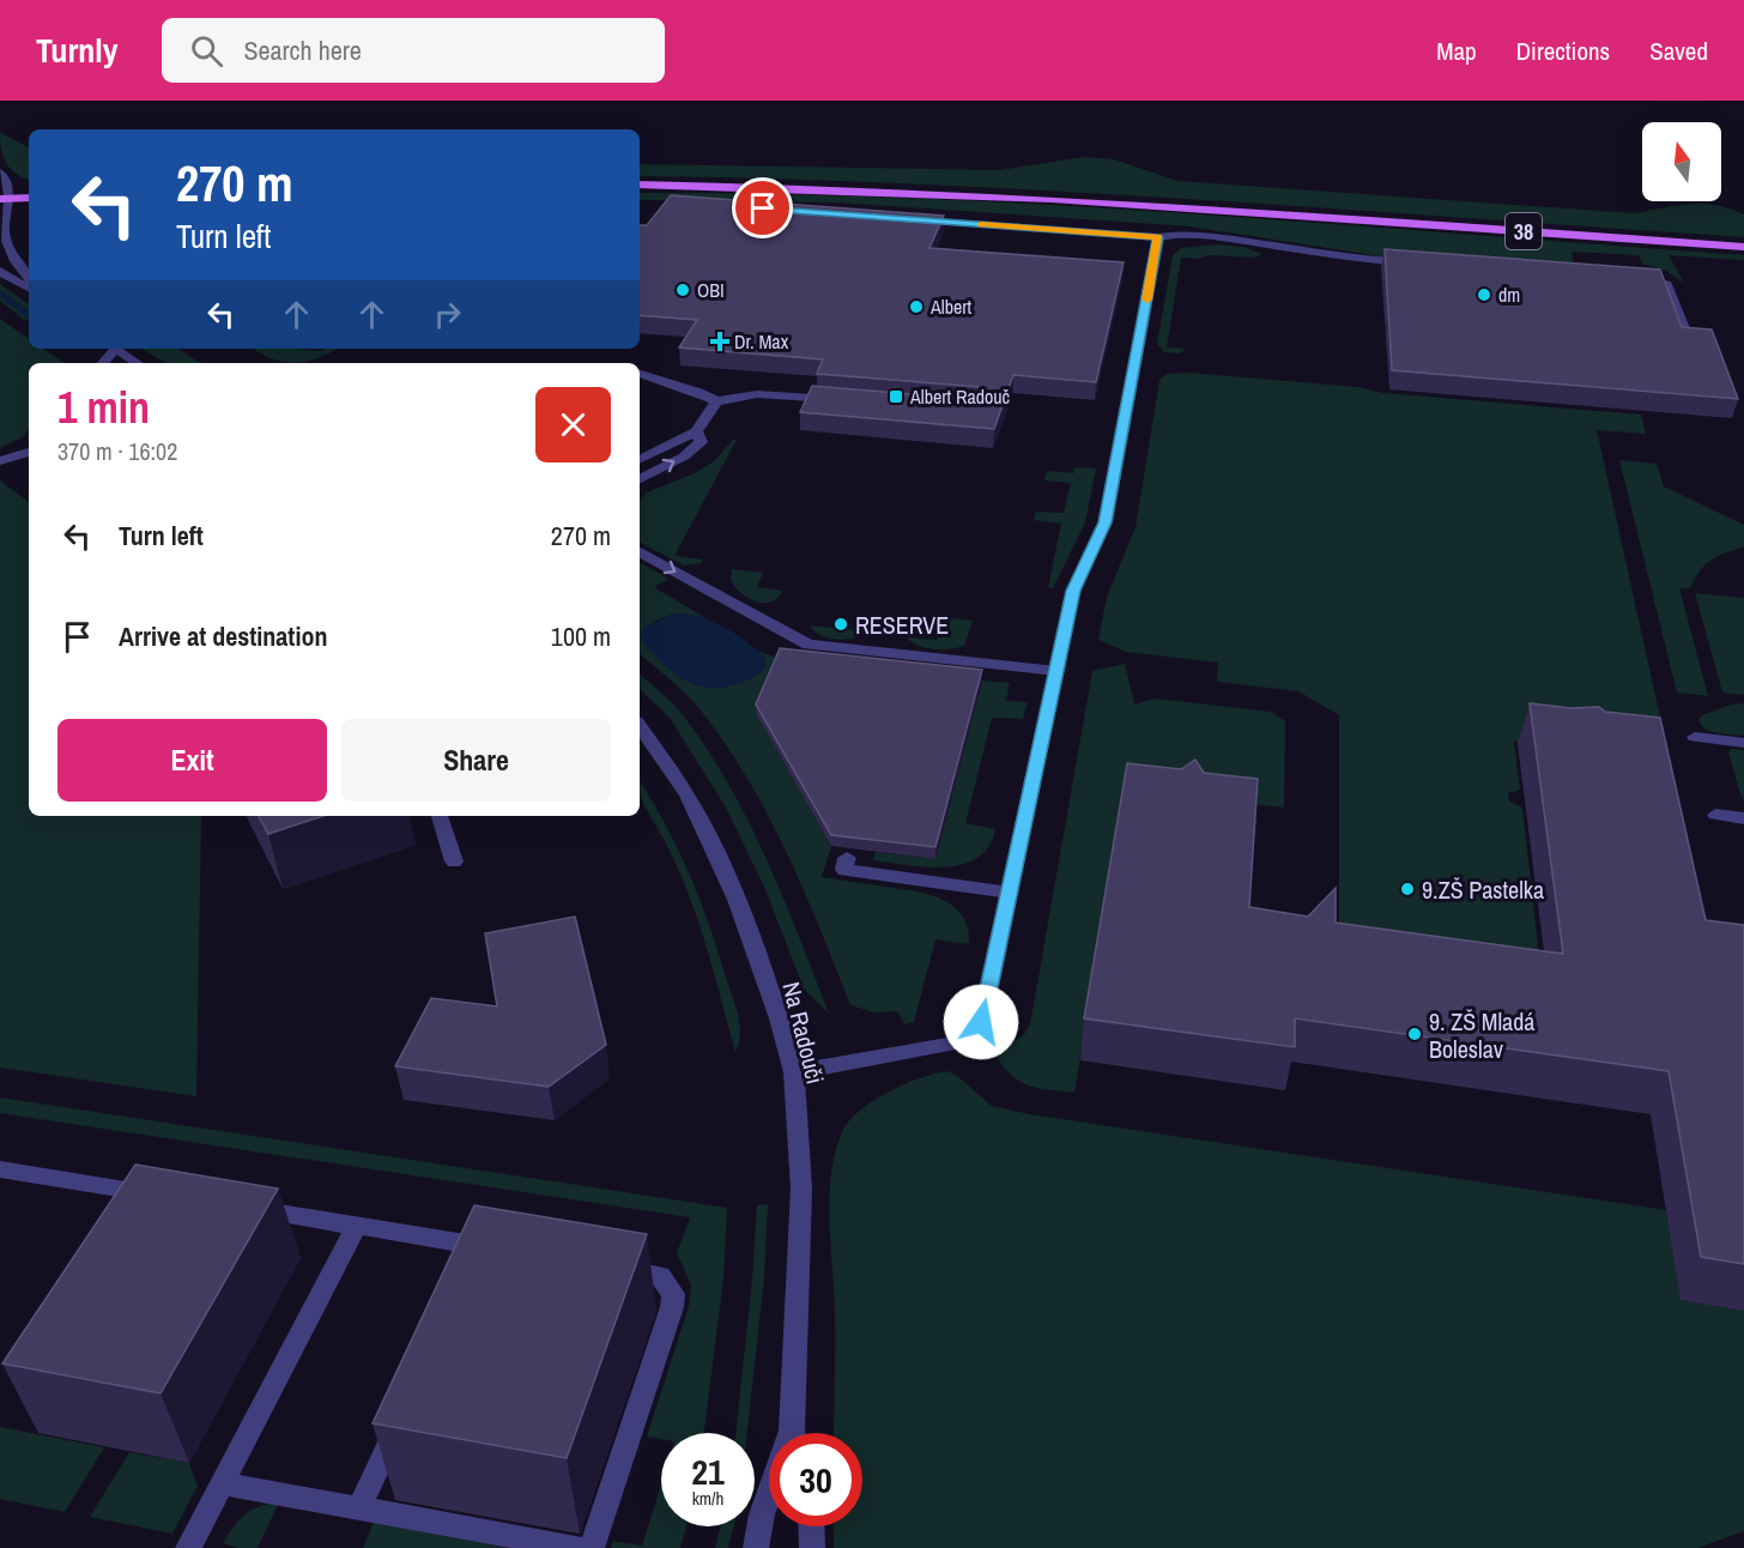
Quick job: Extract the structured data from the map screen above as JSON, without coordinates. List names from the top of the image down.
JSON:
{
  "streets": {
    "main road": ["38"],
    "street": ["Na Radouči"]
  },
  "places": {
    "other": [
      "OBI",
      "dm",
      "Albert",
      "RESERVE",
      "9.ZŠ Pastelka",
      "9. ZŠ Mladá Boleslav"
    ],
    "health": ["Dr. Max"],
    "transit": ["Albert Radouč"]
  },
  "north": "top",
  "page": {
    "header": "Turnly",
    "search": "Search here",
    "nav": ["Map", "Directions", "Saved"],
    "turn": ["270 m", "Turn left"],
    "heading": ["1 min", "370 m · 16:02"],
    "list": [
      {
        "name": "Turn left",
        "value": "270 m"
      },
      {
        "name": "Arrive at destination",
        "value": "100 m"
      }
    ],
    "buttons": ["Exit", "Share"],
    "speed": "21 km/h",
    "limit": "30"
  }
}
